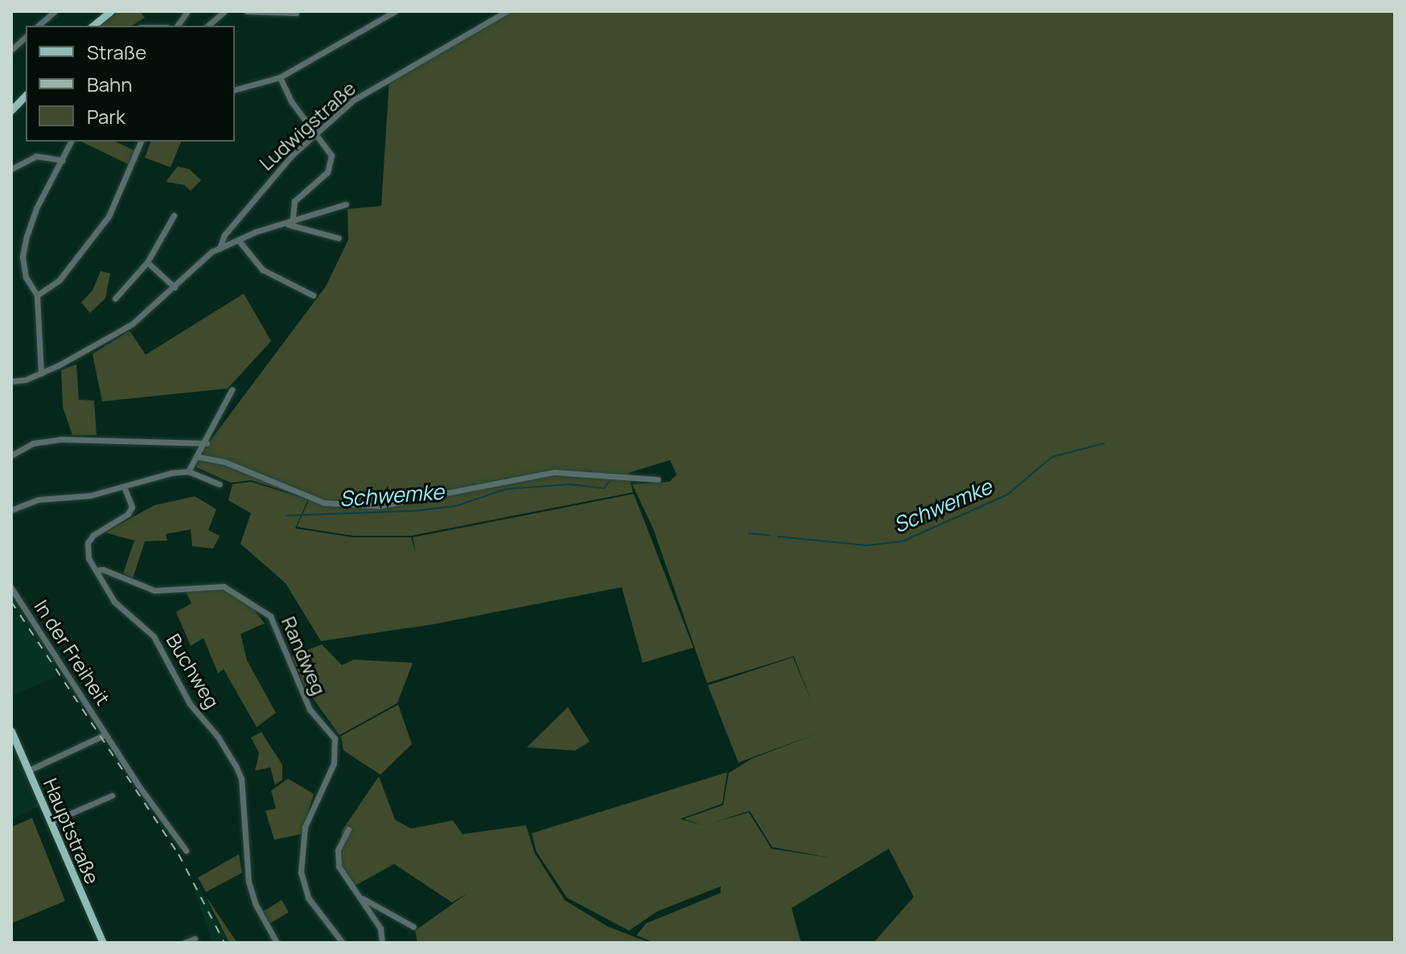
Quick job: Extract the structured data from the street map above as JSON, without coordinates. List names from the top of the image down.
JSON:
{
  "streets": {
    "main road": ["Hauptstraße"],
    "street": [
      "Ludwigstraße",
      "In der Freiheit",
      "Randweg",
      "Buchweg"
    ]
  },
  "crossings": [
    ["In der Freiheit", "Hauptstraße"],
    ["Randweg", "Buchweg"]
  ],
  "water": ["Schwemke"],
  "legend": ["Straße", "Bahn", "Park"]
}
